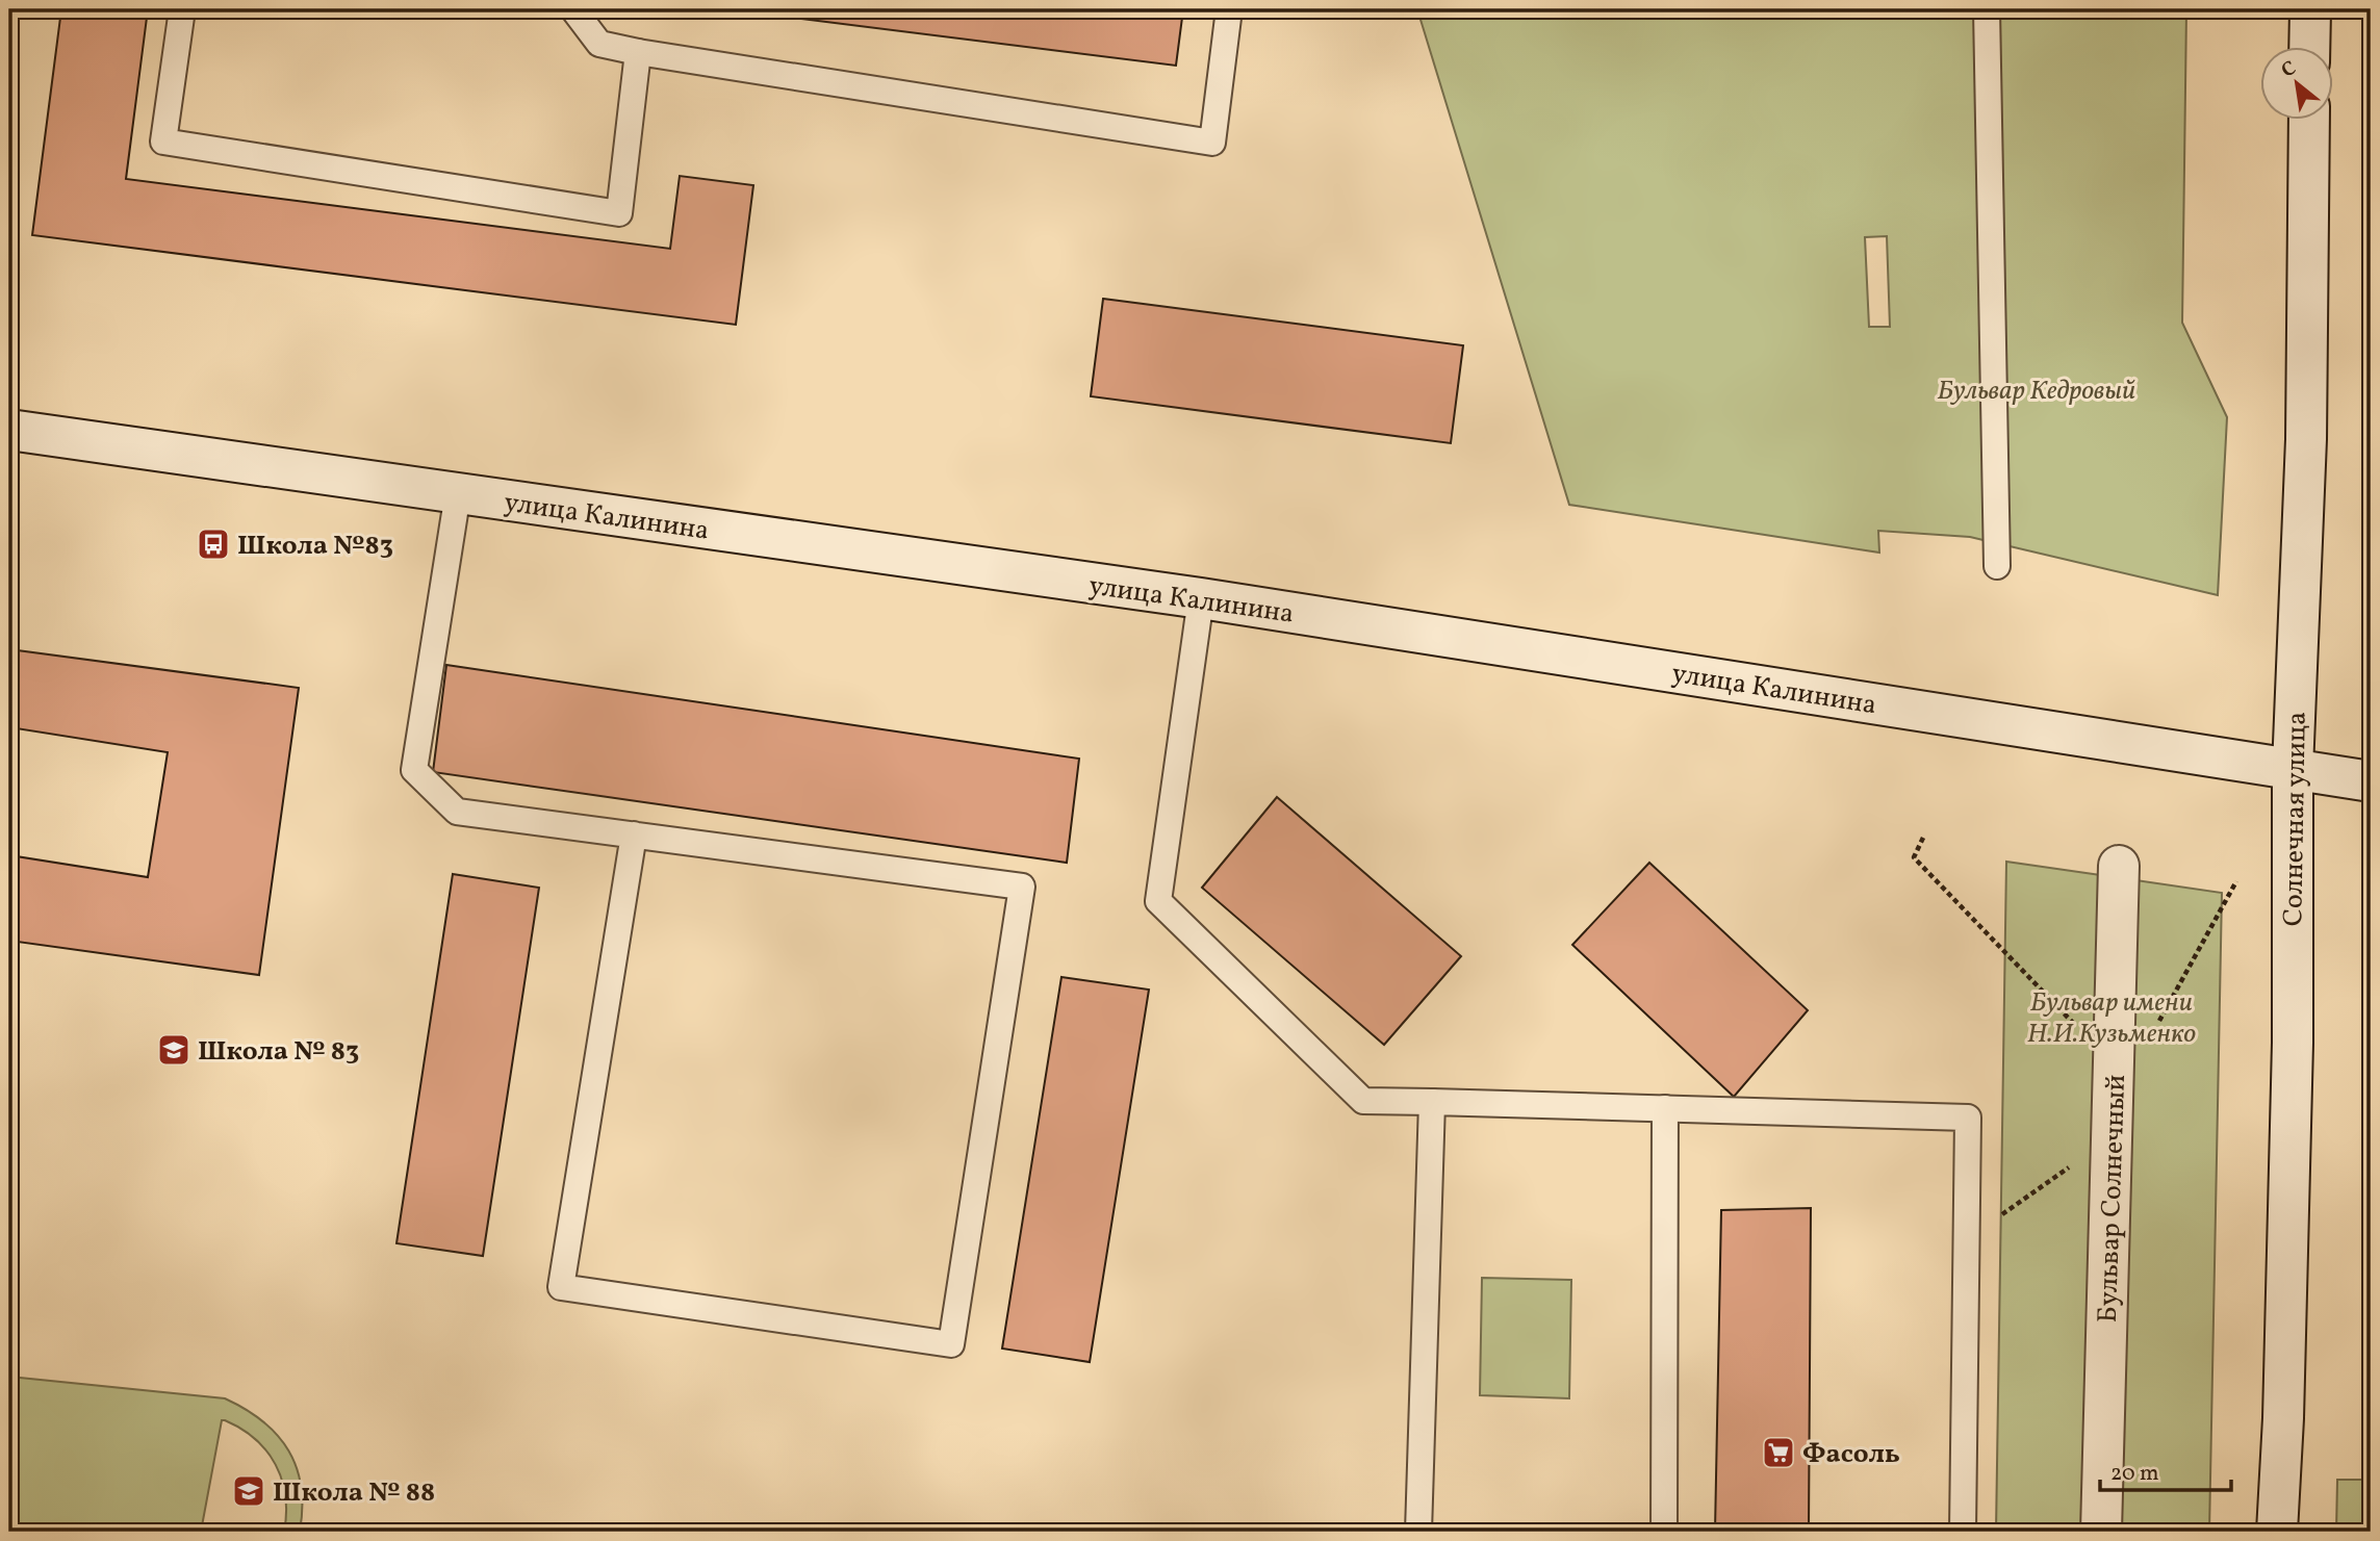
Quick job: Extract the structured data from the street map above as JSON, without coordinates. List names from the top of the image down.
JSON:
{
  "streets": {
    "main road": ["улица Калинина", "Солнечная улица", "Бульвар Солнечный"]
  },
  "crossings": [
    ["улица Калинина", "Солнечная улица"]
  ],
  "parks": ["Бульвар Кедровый", "Бульвар имени Н.И.Кузьменко"],
  "places": {
    "bus stop": ["Школа №83"],
    "school or university": ["Школа № 83", "Школа № 88"],
    "supermarket": ["Фасоль"]
  },
  "scale_bar": "20 m",
  "north": "top left"
}
